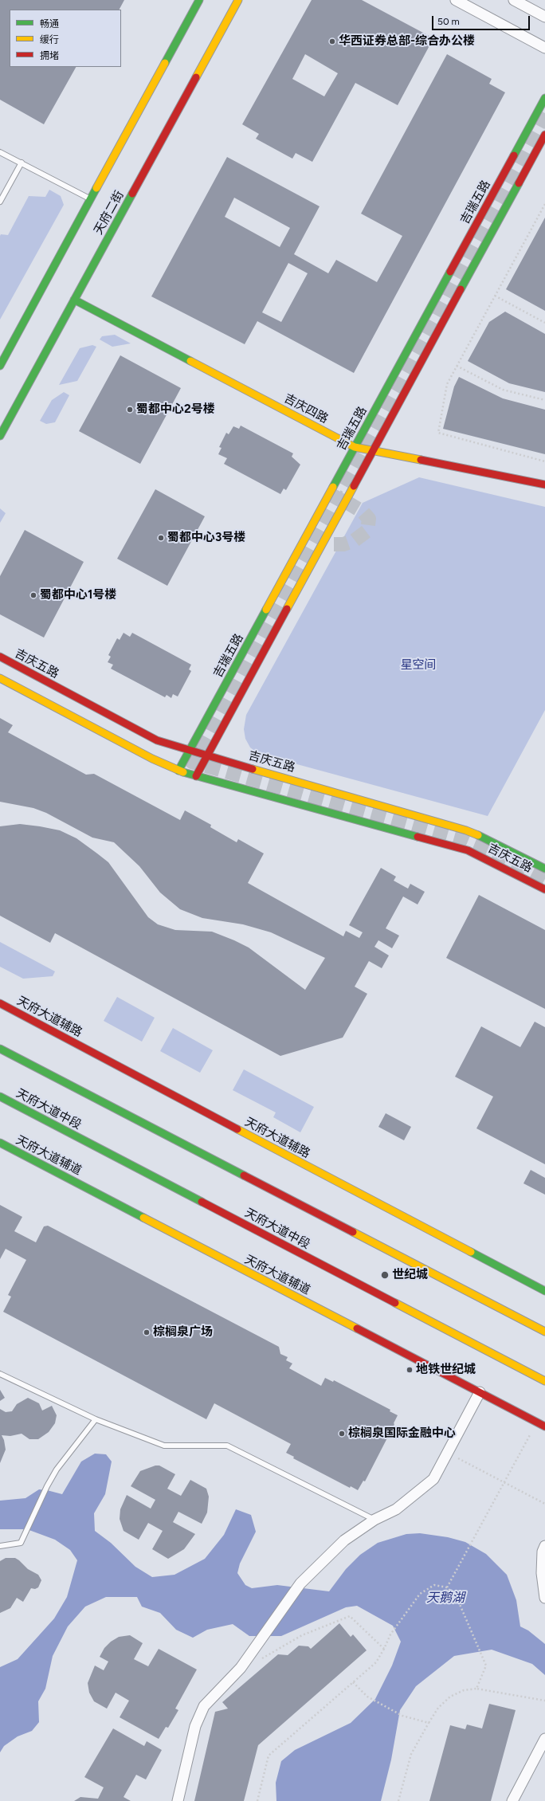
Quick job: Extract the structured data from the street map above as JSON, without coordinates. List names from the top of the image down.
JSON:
{
  "streets": {
    "street": [
      "吉瑞五路",
      "天府二街",
      "吉庆四路",
      "吉庆五路",
      "天府大道辅路",
      "天府大道中段",
      "天府大道辅道"
    ]
  },
  "crossings": [
    ["吉瑞五路", "吉庆四路"],
    ["吉瑞五路", "吉庆五路"],
    ["天府二街", "吉庆四路"]
  ],
  "water": ["天鹅湖"],
  "parks": ["星空间"],
  "places": [
    "华西证券总部-综合办公楼",
    "蜀都中心2号楼",
    "蜀都中心3号楼",
    "蜀都中心1号楼",
    "世纪城",
    "棕榈泉广场",
    "地铁世纪城",
    "棕榈泉国际金融中心"
  ],
  "legend": ["畅通", "缓行", "拥堵"],
  "scale_bar": "50 m"
}
